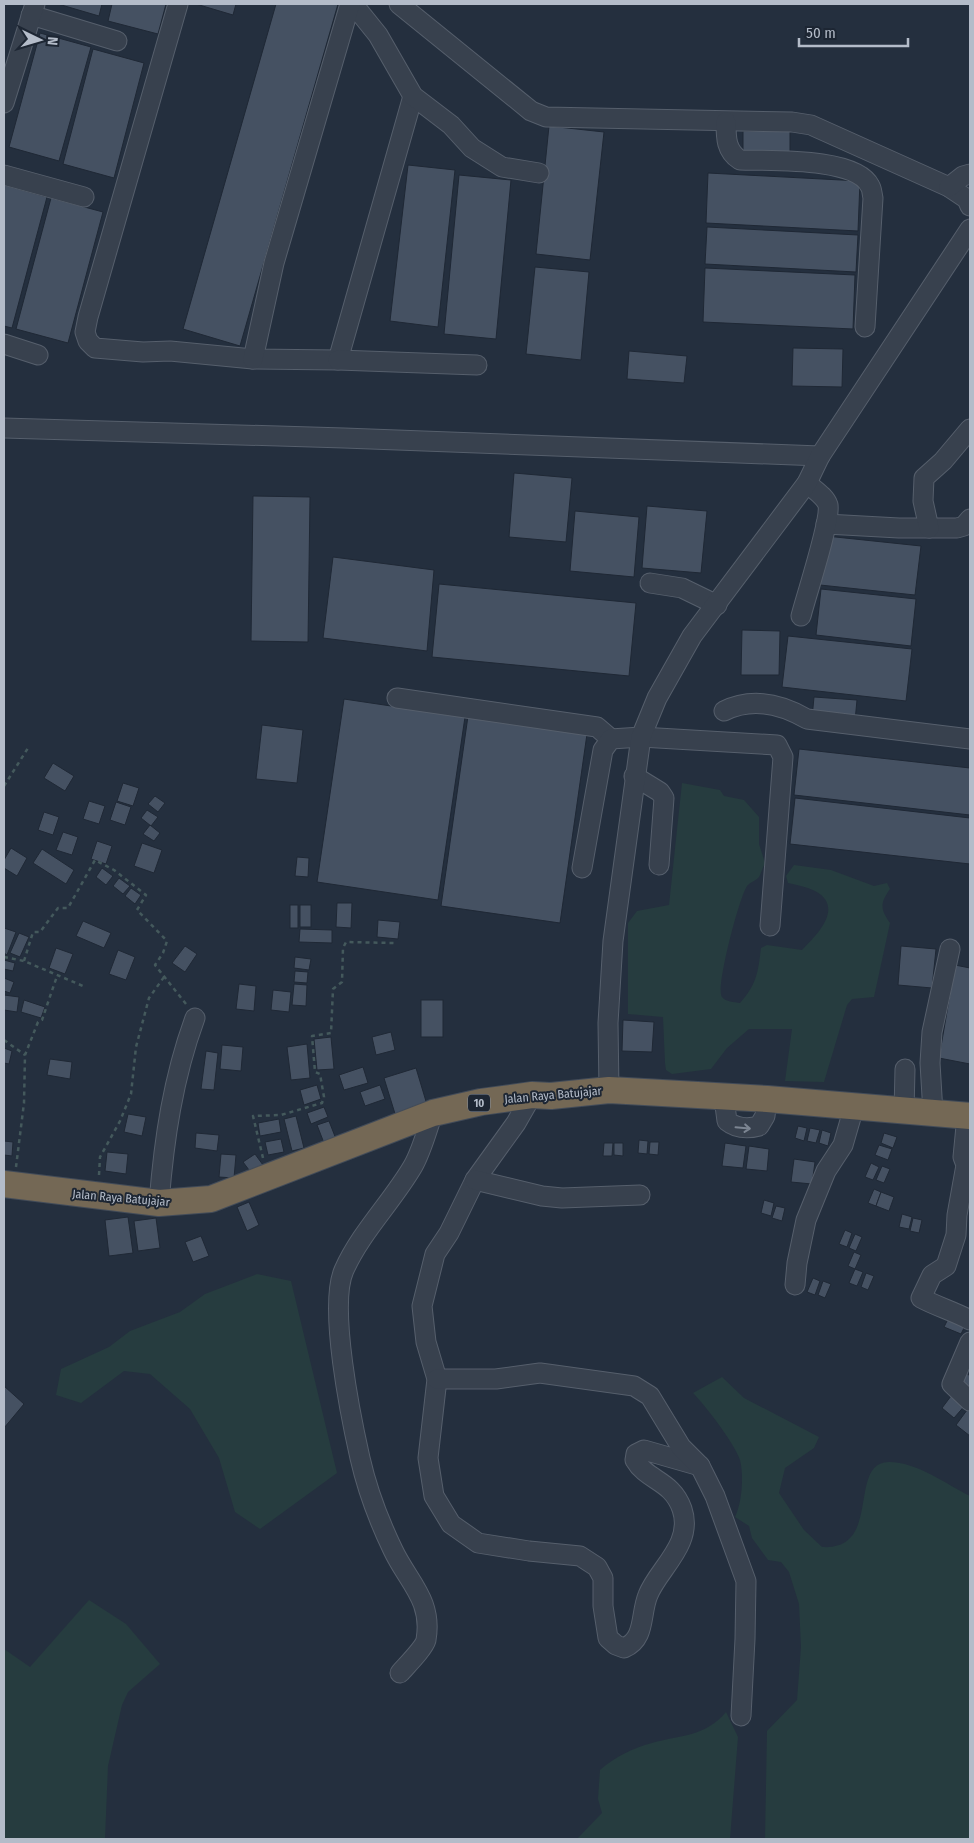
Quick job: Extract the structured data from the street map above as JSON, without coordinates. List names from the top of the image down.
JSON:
{
  "streets": {
    "highway": ["Jalan Raya Batujajar", "10"]
  },
  "scale_bar": "50 m",
  "north": "right"
}
